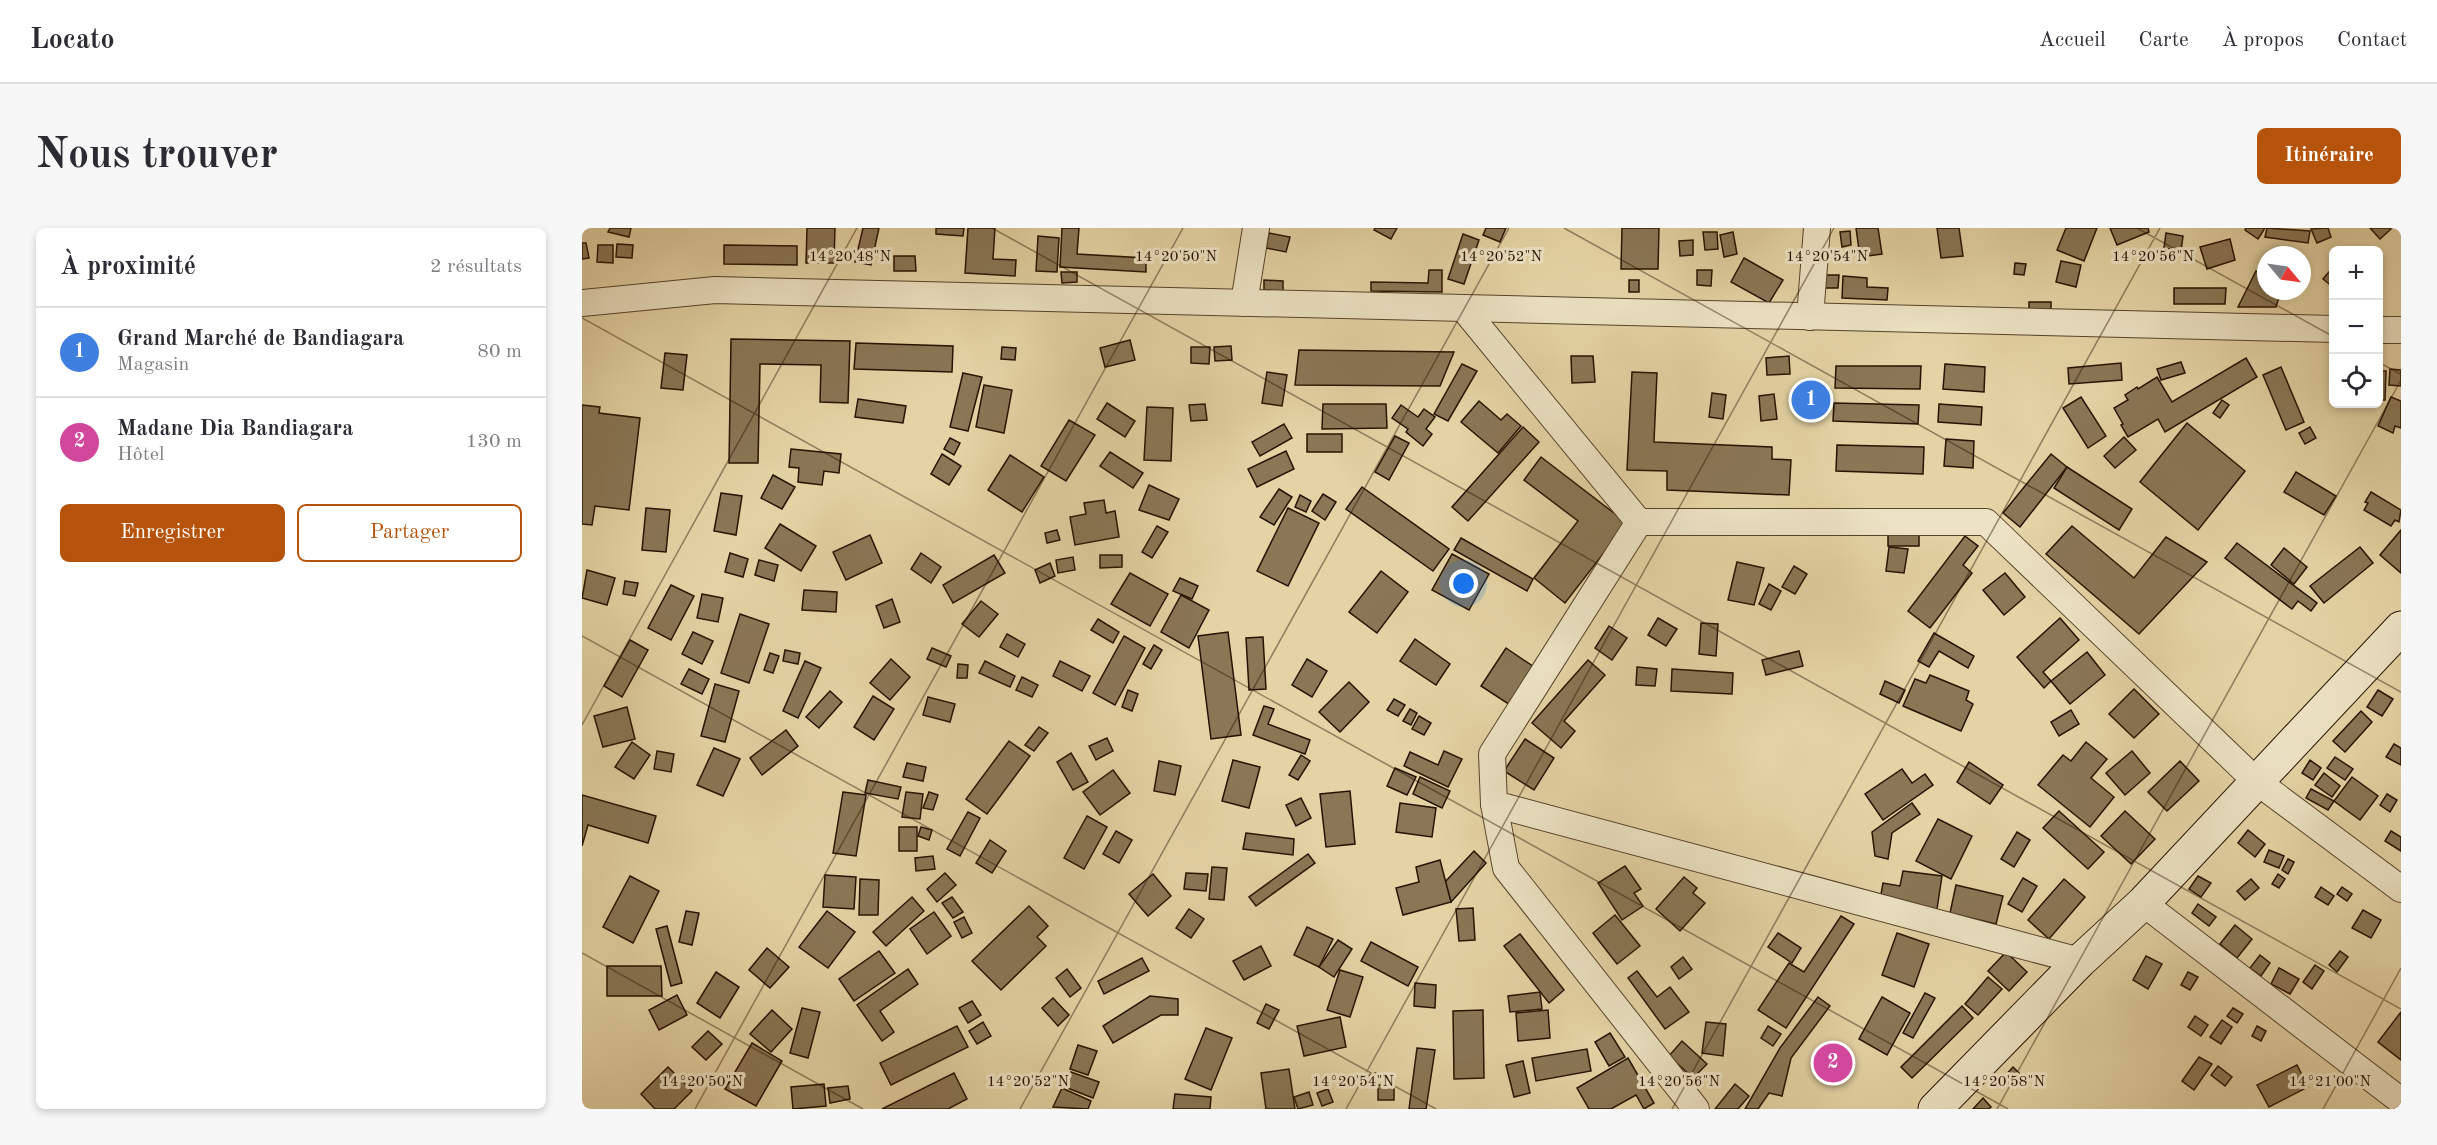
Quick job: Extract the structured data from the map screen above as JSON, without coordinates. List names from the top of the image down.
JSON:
{
  "north": "bottom right",
  "page": {
    "header": "Locato",
    "nav": [
      "Accueil",
      "Carte",
      "À propos",
      "Contact"
    ],
    "buttons": [
      "Itinéraire",
      ["Enregistrer", "Partager"]
    ],
    "title": "Nous trouver",
    "heading": ["À proximité", "2 résultats"],
    "map_buttons": ["+", "−"],
    "list": [
      {
        "mark": "1",
        "name": "Grand Marché de Bandiagara",
        "note": "Magasin",
        "value": "80 m"
      },
      {
        "mark": "2",
        "name": "Madane Dia Bandiagara",
        "note": "Hôtel",
        "value": "130 m"
      }
    ],
    "pins": ["1", "2"]
  },
  "coordinates": [
    "14°20'48\"N",
    "14°20'50\"N",
    "14°20'52\"N",
    "14°20'54\"N",
    "14°20'56\"N",
    "14°20'58\"N",
    "14°21'00\"N"
  ]
}
